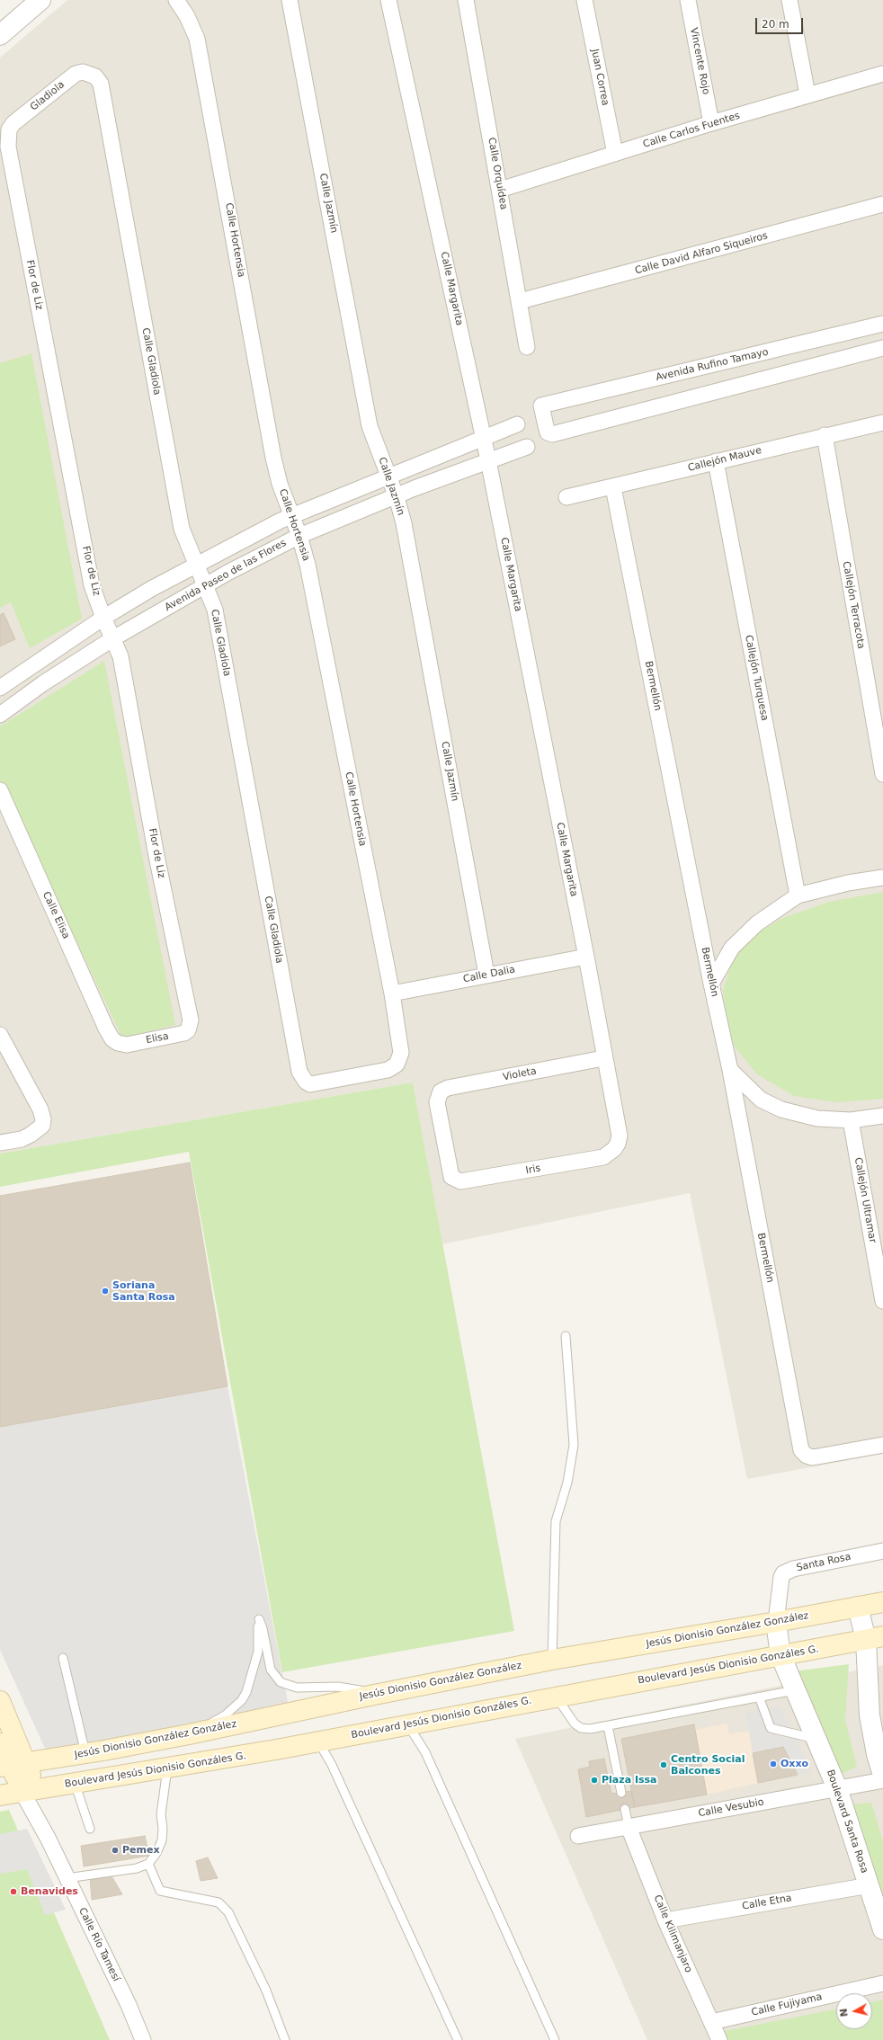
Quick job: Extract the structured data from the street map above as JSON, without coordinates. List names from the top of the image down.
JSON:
{
  "streets": {
    "main road": ["Jesús Dionisio González González", "Boulevard Jesús Dionisio Gonzáles G."],
    "street": [
      "Vincente Rojo",
      "Juan Correa",
      "Gladiola",
      "Calle Carlos Fuentes",
      "Calle Orquídea",
      "Calle Jazmín",
      "Calle Hortensia",
      "Calle David Alfaro Siqueiros",
      "Flor de Liz",
      "Calle Margarita",
      "Calle Gladiola",
      "Avenida Rufino Tamayo",
      "Callejón Mauve",
      "Avenida Paseo de las Flores",
      "Callejón Terracota",
      "Callejón Turquesa",
      "Bermellón",
      "Calle Elisa",
      "Calle Dalia",
      "Elisa",
      "Violeta",
      "Iris",
      "Callejón Ultramar",
      "Santa Rosa",
      "Calle Vesubio",
      "Boulevard Santa Rosa",
      "Calle Etna",
      "Calle Kilimanjaro",
      "Calle Río Tamesí",
      "Calle Fujiyama"
    ]
  },
  "crossings": [
    ["Vincente Rojo", "Calle Carlos Fuentes"],
    ["Juan Correa", "Calle Carlos Fuentes"],
    ["Gladiola", "Flor de Liz"],
    ["Gladiola", "Calle Gladiola"],
    ["Calle Carlos Fuentes", "Calle Orquídea"],
    ["Calle Orquídea", "Calle David Alfaro Siqueiros"],
    ["Calle Jazmín", "Avenida Paseo de las Flores"],
    ["Calle Jazmín", "Calle Dalia"],
    ["Calle Hortensia", "Calle Gladiola"],
    ["Calle Hortensia", "Avenida Paseo de las Flores"],
    ["Calle Hortensia", "Calle Dalia"],
    ["Flor de Liz", "Avenida Paseo de las Flores"],
    ["Flor de Liz", "Elisa"],
    ["Calle Margarita", "Avenida Paseo de las Flores"],
    ["Calle Margarita", "Calle Dalia"],
    ["Calle Margarita", "Violeta"],
    ["Calle Margarita", "Iris"],
    ["Calle Gladiola", "Avenida Paseo de las Flores"],
    ["Callejón Mauve", "Callejón Terracota"],
    ["Callejón Mauve", "Callejón Turquesa"],
    ["Callejón Mauve", "Bermellón"],
    ["Calle Elisa", "Elisa"],
    ["Violeta", "Iris"],
    ["Santa Rosa", "Jesús Dionisio González González"],
    ["Santa Rosa", "Boulevard Jesús Dionisio Gonzáles G."],
    ["Santa Rosa", "Boulevard Santa Rosa"],
    ["Boulevard Jesús Dionisio Gonzáles G.", "Boulevard Santa Rosa"],
    ["Boulevard Jesús Dionisio Gonzáles G.", "Calle Río Tamesí"],
    ["Calle Vesubio", "Boulevard Santa Rosa"],
    ["Calle Vesubio", "Calle Kilimanjaro"],
    ["Boulevard Santa Rosa", "Calle Etna"],
    ["Calle Etna", "Calle Kilimanjaro"],
    ["Calle Kilimanjaro", "Calle Fujiyama"]
  ],
  "places": [
    "Soriana Santa Rosa",
    "Oxxo",
    "Centro Social Balcones",
    "Plaza Issa",
    "Pemex",
    "Benavides"
  ],
  "scale_bar": "20 m",
  "north": "left"
}
